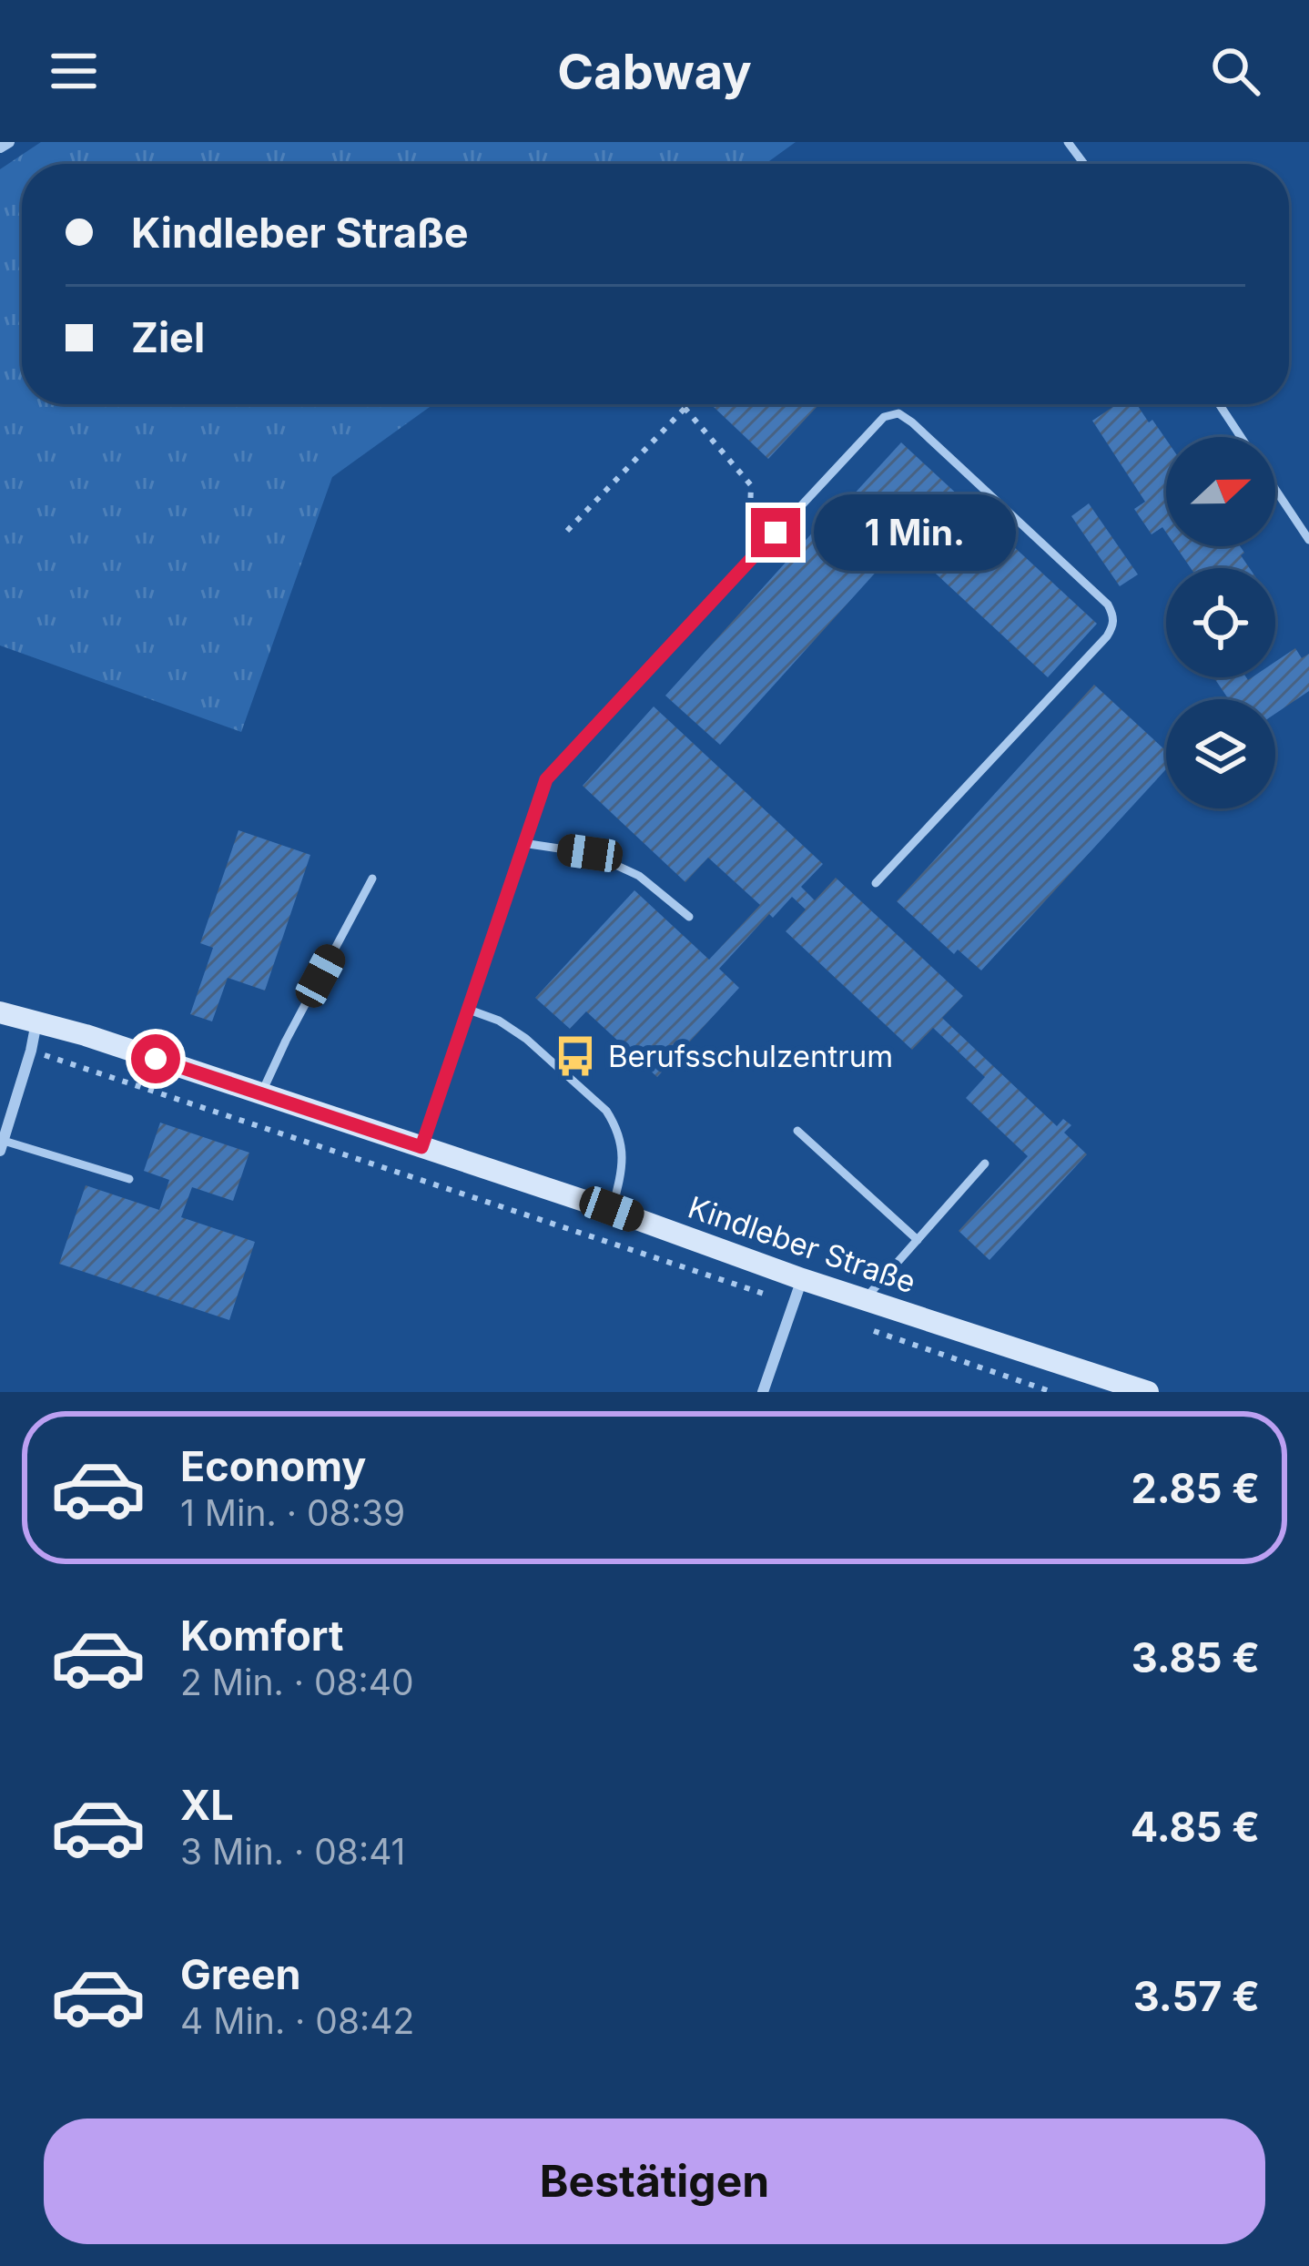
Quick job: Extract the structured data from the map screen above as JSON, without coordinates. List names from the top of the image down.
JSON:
{
  "streets": {
    "main road": ["Kindleber Straße"]
  },
  "places": {
    "bus stop": ["Berufsschulzentrum"]
  },
  "north": "right",
  "page": {
    "header": "Cabway",
    "banner": ["Kindleber Straße", "Ziel"],
    "bubble": "1 Min.",
    "list": [
      {
        "name": "Economy",
        "note": "1 Min. · 08:39",
        "value": "2.85 €"
      },
      {
        "name": "Komfort",
        "note": "2 Min. · 08:40",
        "value": "3.85 €"
      },
      {
        "name": "XL",
        "note": "3 Min. · 08:41",
        "value": "4.85 €"
      },
      {
        "name": "Green",
        "note": "4 Min. · 08:42",
        "value": "3.57 €"
      }
    ],
    "buttons": "Bestätigen"
  }
}
